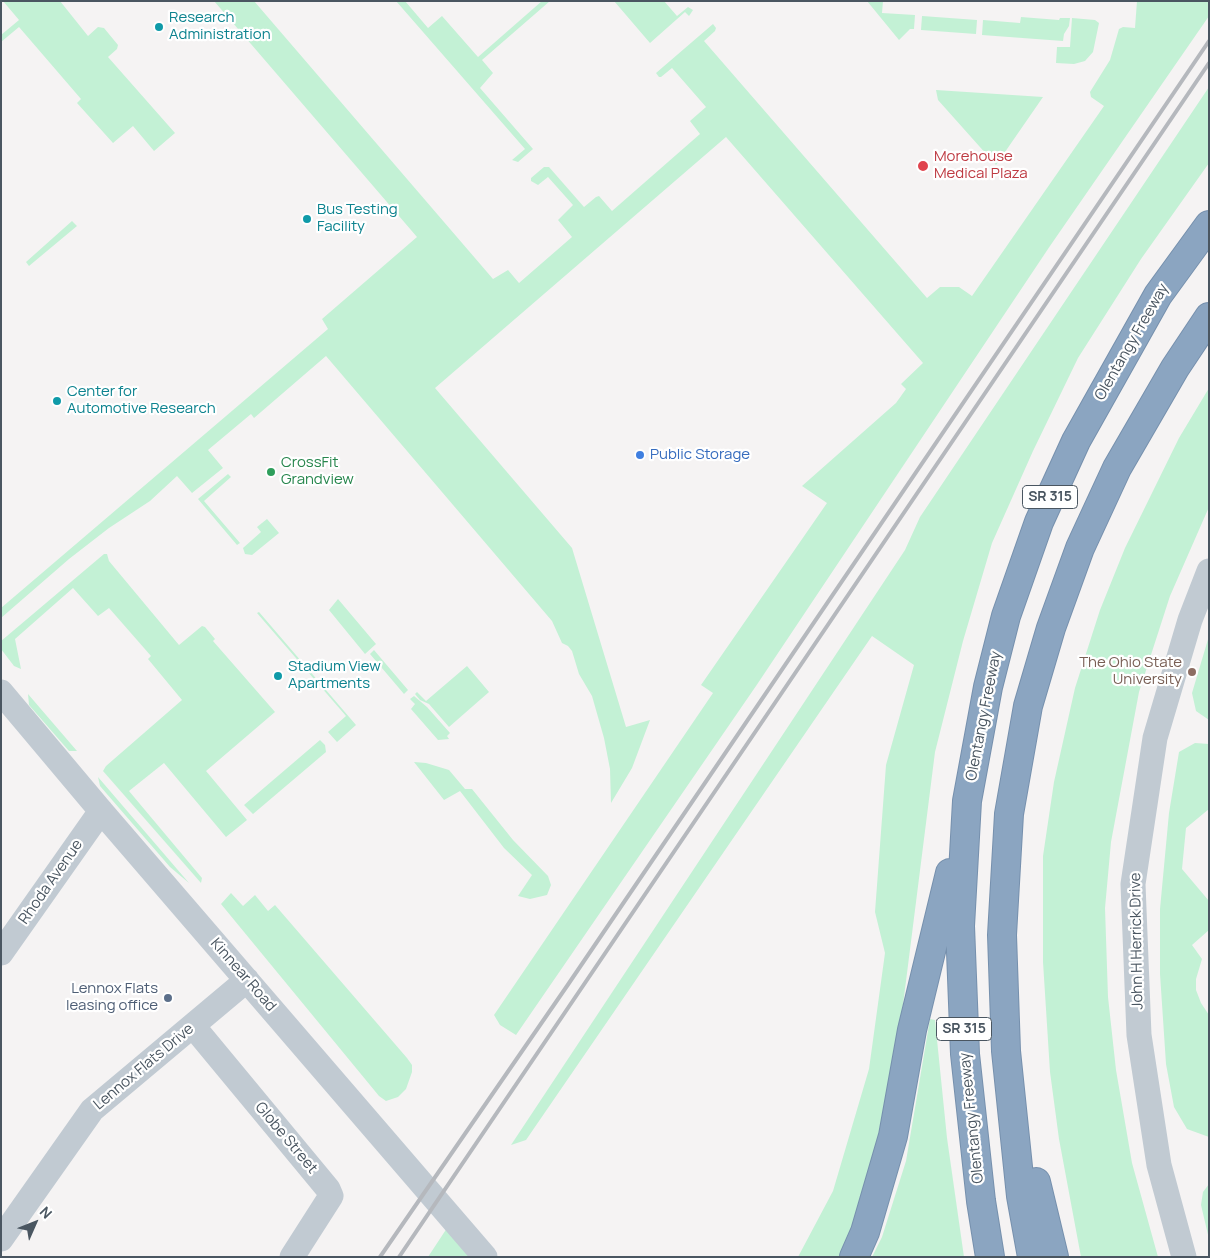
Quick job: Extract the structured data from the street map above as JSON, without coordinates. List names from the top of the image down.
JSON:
{
  "streets": {
    "highway": ["Olentangy Freeway", "SR 315"],
    "street": [
      "Rhoda Avenue",
      "John H Herrick Drive",
      "Kinnear Road",
      "Lennox Flats Drive",
      "Globe Street"
    ]
  },
  "crossings": [
    ["Rhoda Avenue", "Kinnear Road"],
    ["Kinnear Road", "Lennox Flats Drive"],
    ["Lennox Flats Drive", "Globe Street"]
  ],
  "places": [
    "Research Administration",
    "Morehouse Medical Plaza",
    "Bus Testing Facility",
    "Center for Automotive Research",
    "Public Storage",
    "CrossFit Grandview",
    "The Ohio State University",
    "Stadium View Apartments",
    "Lennox Flats leasing office"
  ],
  "north": "top right"
}
